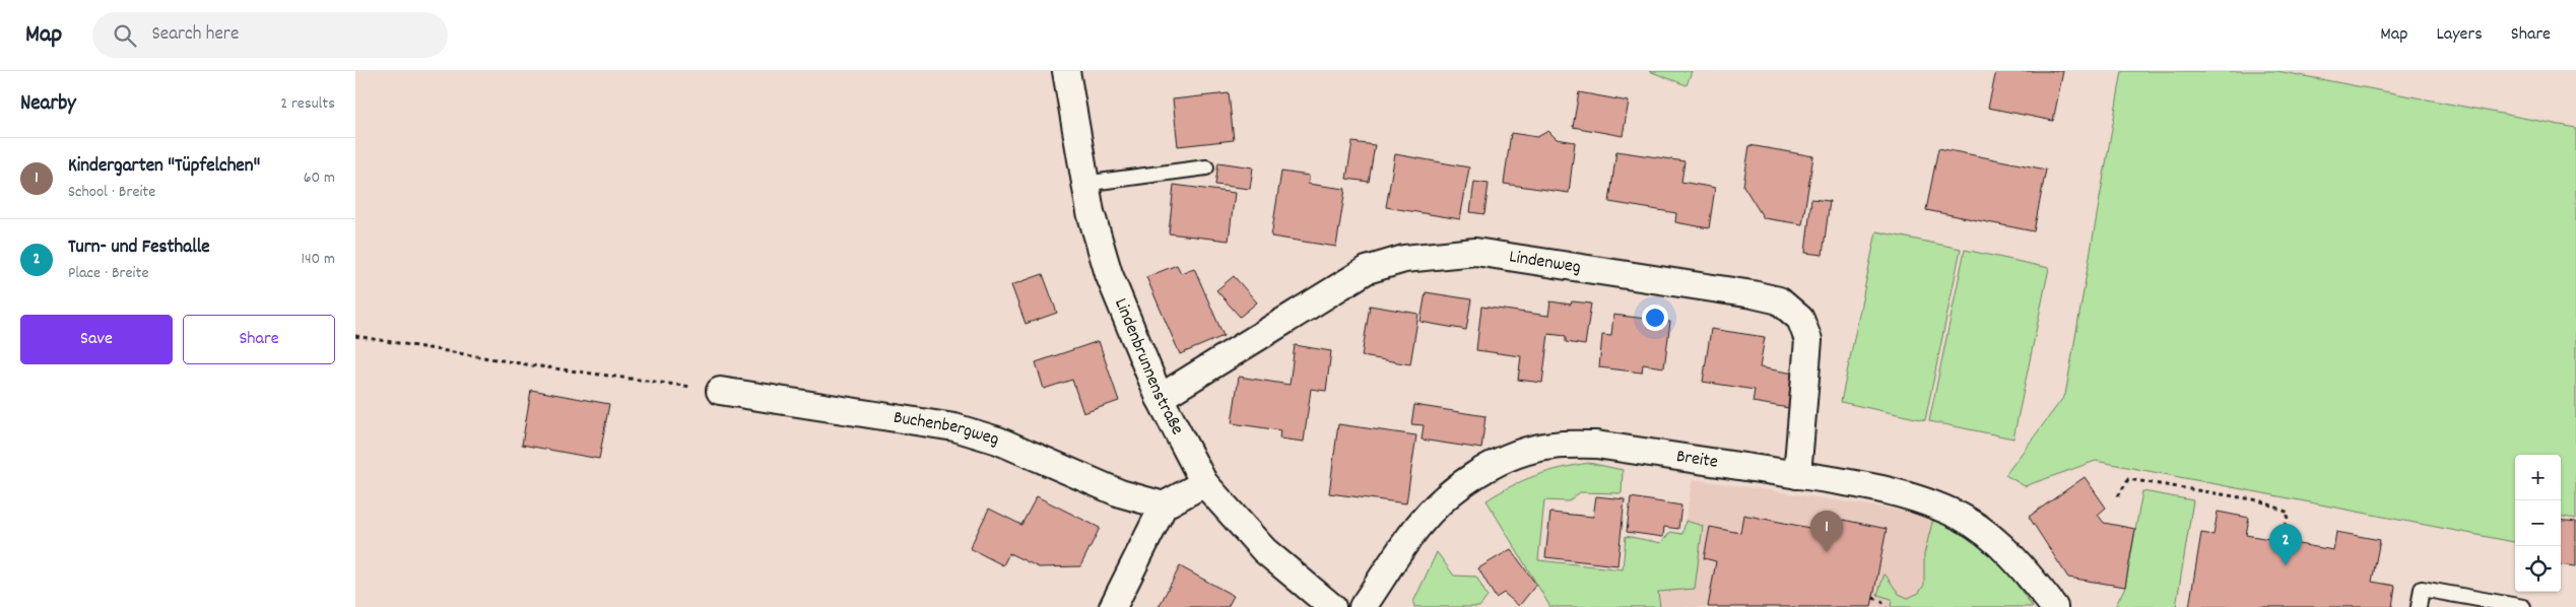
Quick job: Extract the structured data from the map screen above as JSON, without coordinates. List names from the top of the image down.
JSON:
{
  "streets": {
    "street": [
      "Lindenweg",
      "Lindenbrunnenstraße",
      "Buchenbergweg",
      "Breite"
    ]
  },
  "crossings": [
    ["Lindenweg", "Lindenbrunnenstraße"],
    ["Lindenweg", "Breite"]
  ],
  "page": {
    "header": "Map",
    "search": "Search here",
    "nav": ["Map", "Layers", "Share"],
    "heading": ["Nearby", "2 results"],
    "list": [
      {
        "mark": "1",
        "name": "Kindergarten \"Tüpfelchen\"",
        "note": "School · Breite",
        "value": "60 m"
      },
      {
        "mark": "2",
        "name": "Turn- und Festhalle",
        "note": "Place · Breite",
        "value": "140 m"
      }
    ],
    "buttons": ["Save", "Share"],
    "map_buttons": ["+", "−"],
    "pins": ["1", "2"]
  }
}
